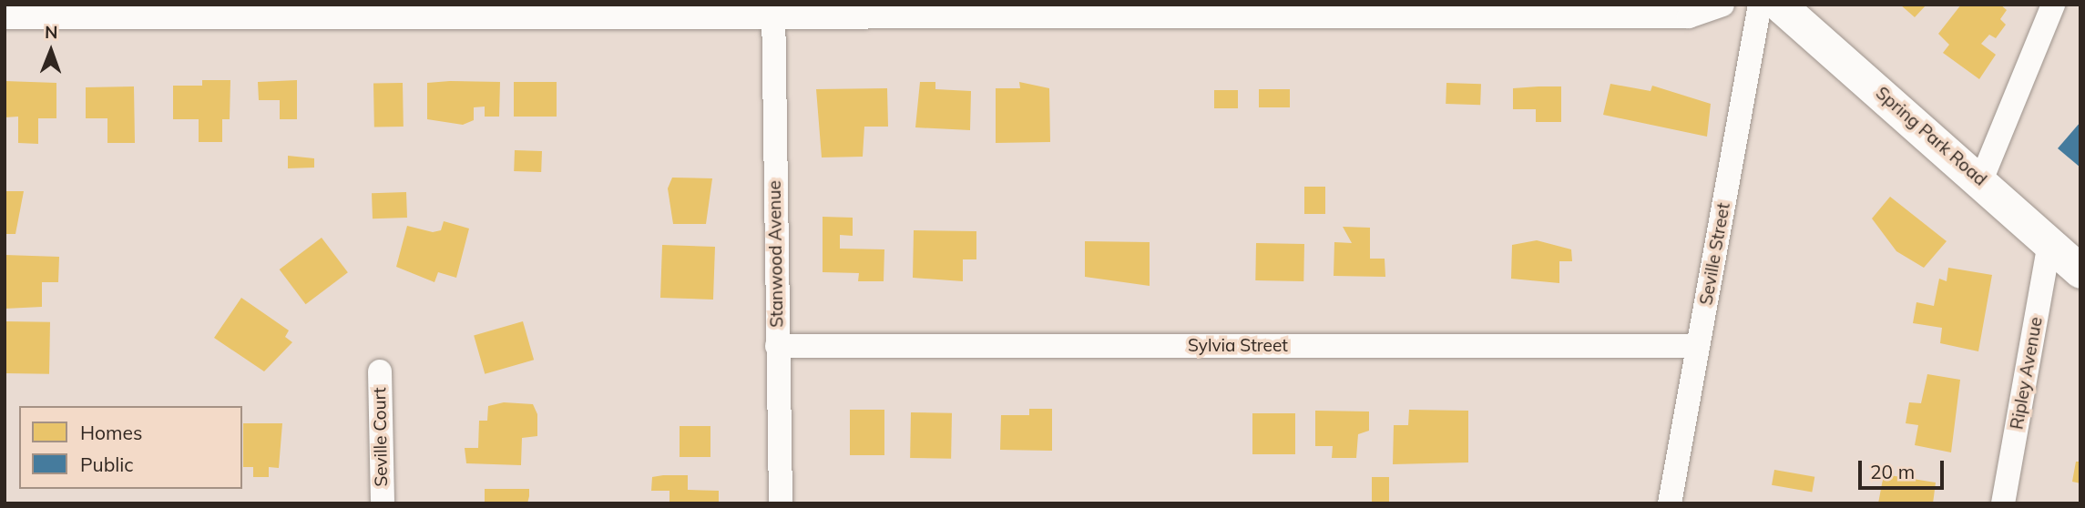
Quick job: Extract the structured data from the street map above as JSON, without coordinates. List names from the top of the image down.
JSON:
{
  "streets": {
    "main road": ["Spring Park Road"],
    "street": [
      "Stanwood Avenue",
      "Seville Street",
      "Sylvia Street",
      "Ripley Avenue",
      "Seville Court"
    ]
  },
  "crossings": [
    ["Spring Park Road", "Ripley Avenue"],
    ["Stanwood Avenue", "Sylvia Street"],
    ["Seville Street", "Sylvia Street"]
  ],
  "legend": ["Homes", "Public"],
  "scale_bar": "20 m",
  "north": "top"
}
